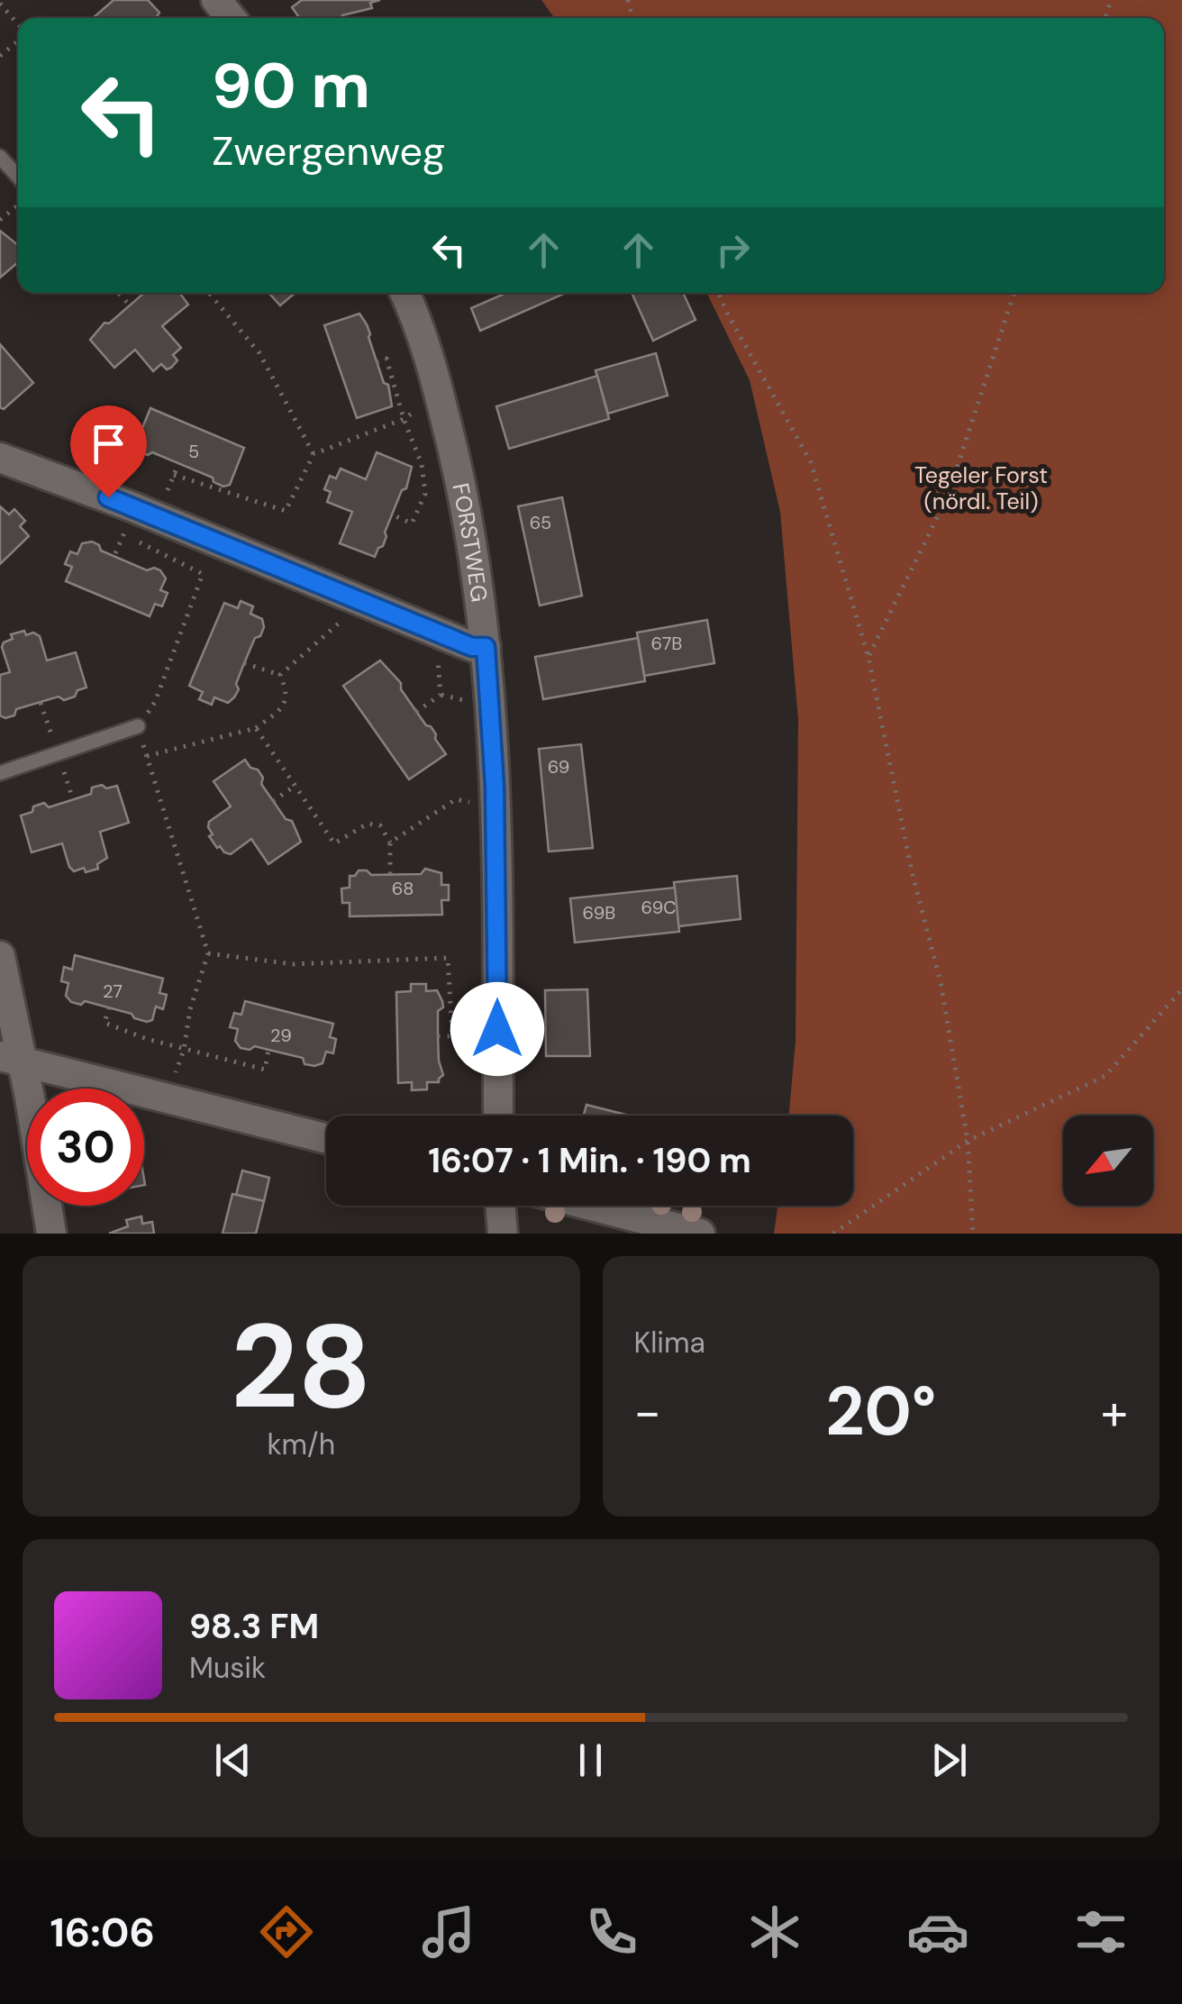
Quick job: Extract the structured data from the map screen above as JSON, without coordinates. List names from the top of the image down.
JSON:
{
  "streets": {
    "street": ["FORSTWEG"]
  },
  "parks": ["Tegeler Forst (nördl. Teil)"],
  "house_numbers": [
    "5",
    "65",
    "67B",
    "69",
    "68",
    "69C",
    "69B",
    "27",
    "29"
  ],
  "north": "bottom left",
  "page": {
    "turn": ["90 m", "Zwergenweg"],
    "limit": "30",
    "trip": "16:07 · 1 Min. · 190 m",
    "tile": [
      ["28", "km/h"],
      "Klima"
    ],
    "heat": ["−", "20°", "+"],
    "song": ["98.3 FM", "Musik"],
    "tabs": "16:06"
  }
}
